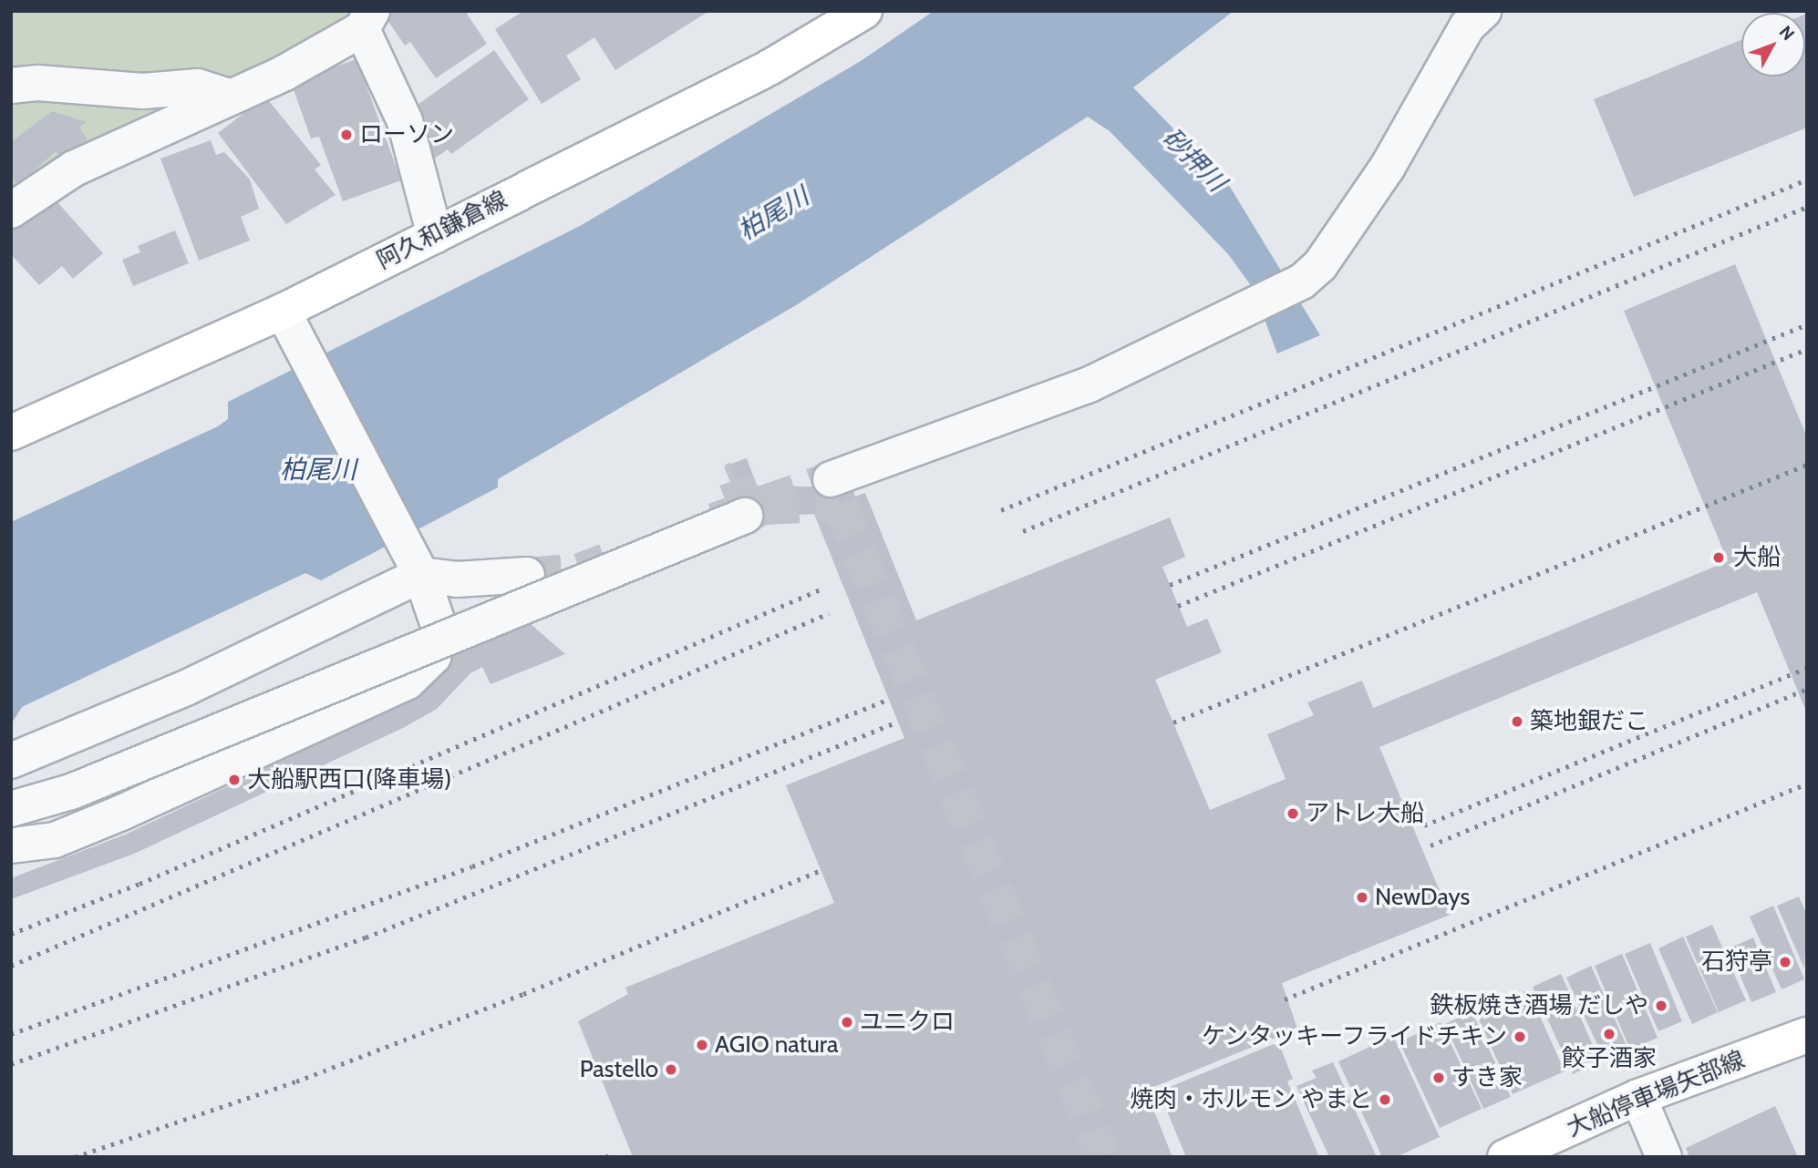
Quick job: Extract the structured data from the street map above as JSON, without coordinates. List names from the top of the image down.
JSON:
{
  "streets": {
    "main road": ["阿久和鎌倉線", "大船停車場矢部線"]
  },
  "water": ["砂押川", "柏尾川"],
  "places": [
    "ローソン",
    "大船",
    "築地銀だこ",
    "大船駅西口(降車場)",
    "アトレ大船",
    "NewDays",
    "石狩亭",
    "鉄板焼き酒場 だしや",
    "ユニクロ",
    "餃子酒家",
    "ケンタッキーフライドチキン",
    "AGIO natura",
    "Pastello",
    "すき家",
    "焼肉・ホルモン やまと"
  ],
  "north": "top right"
}
